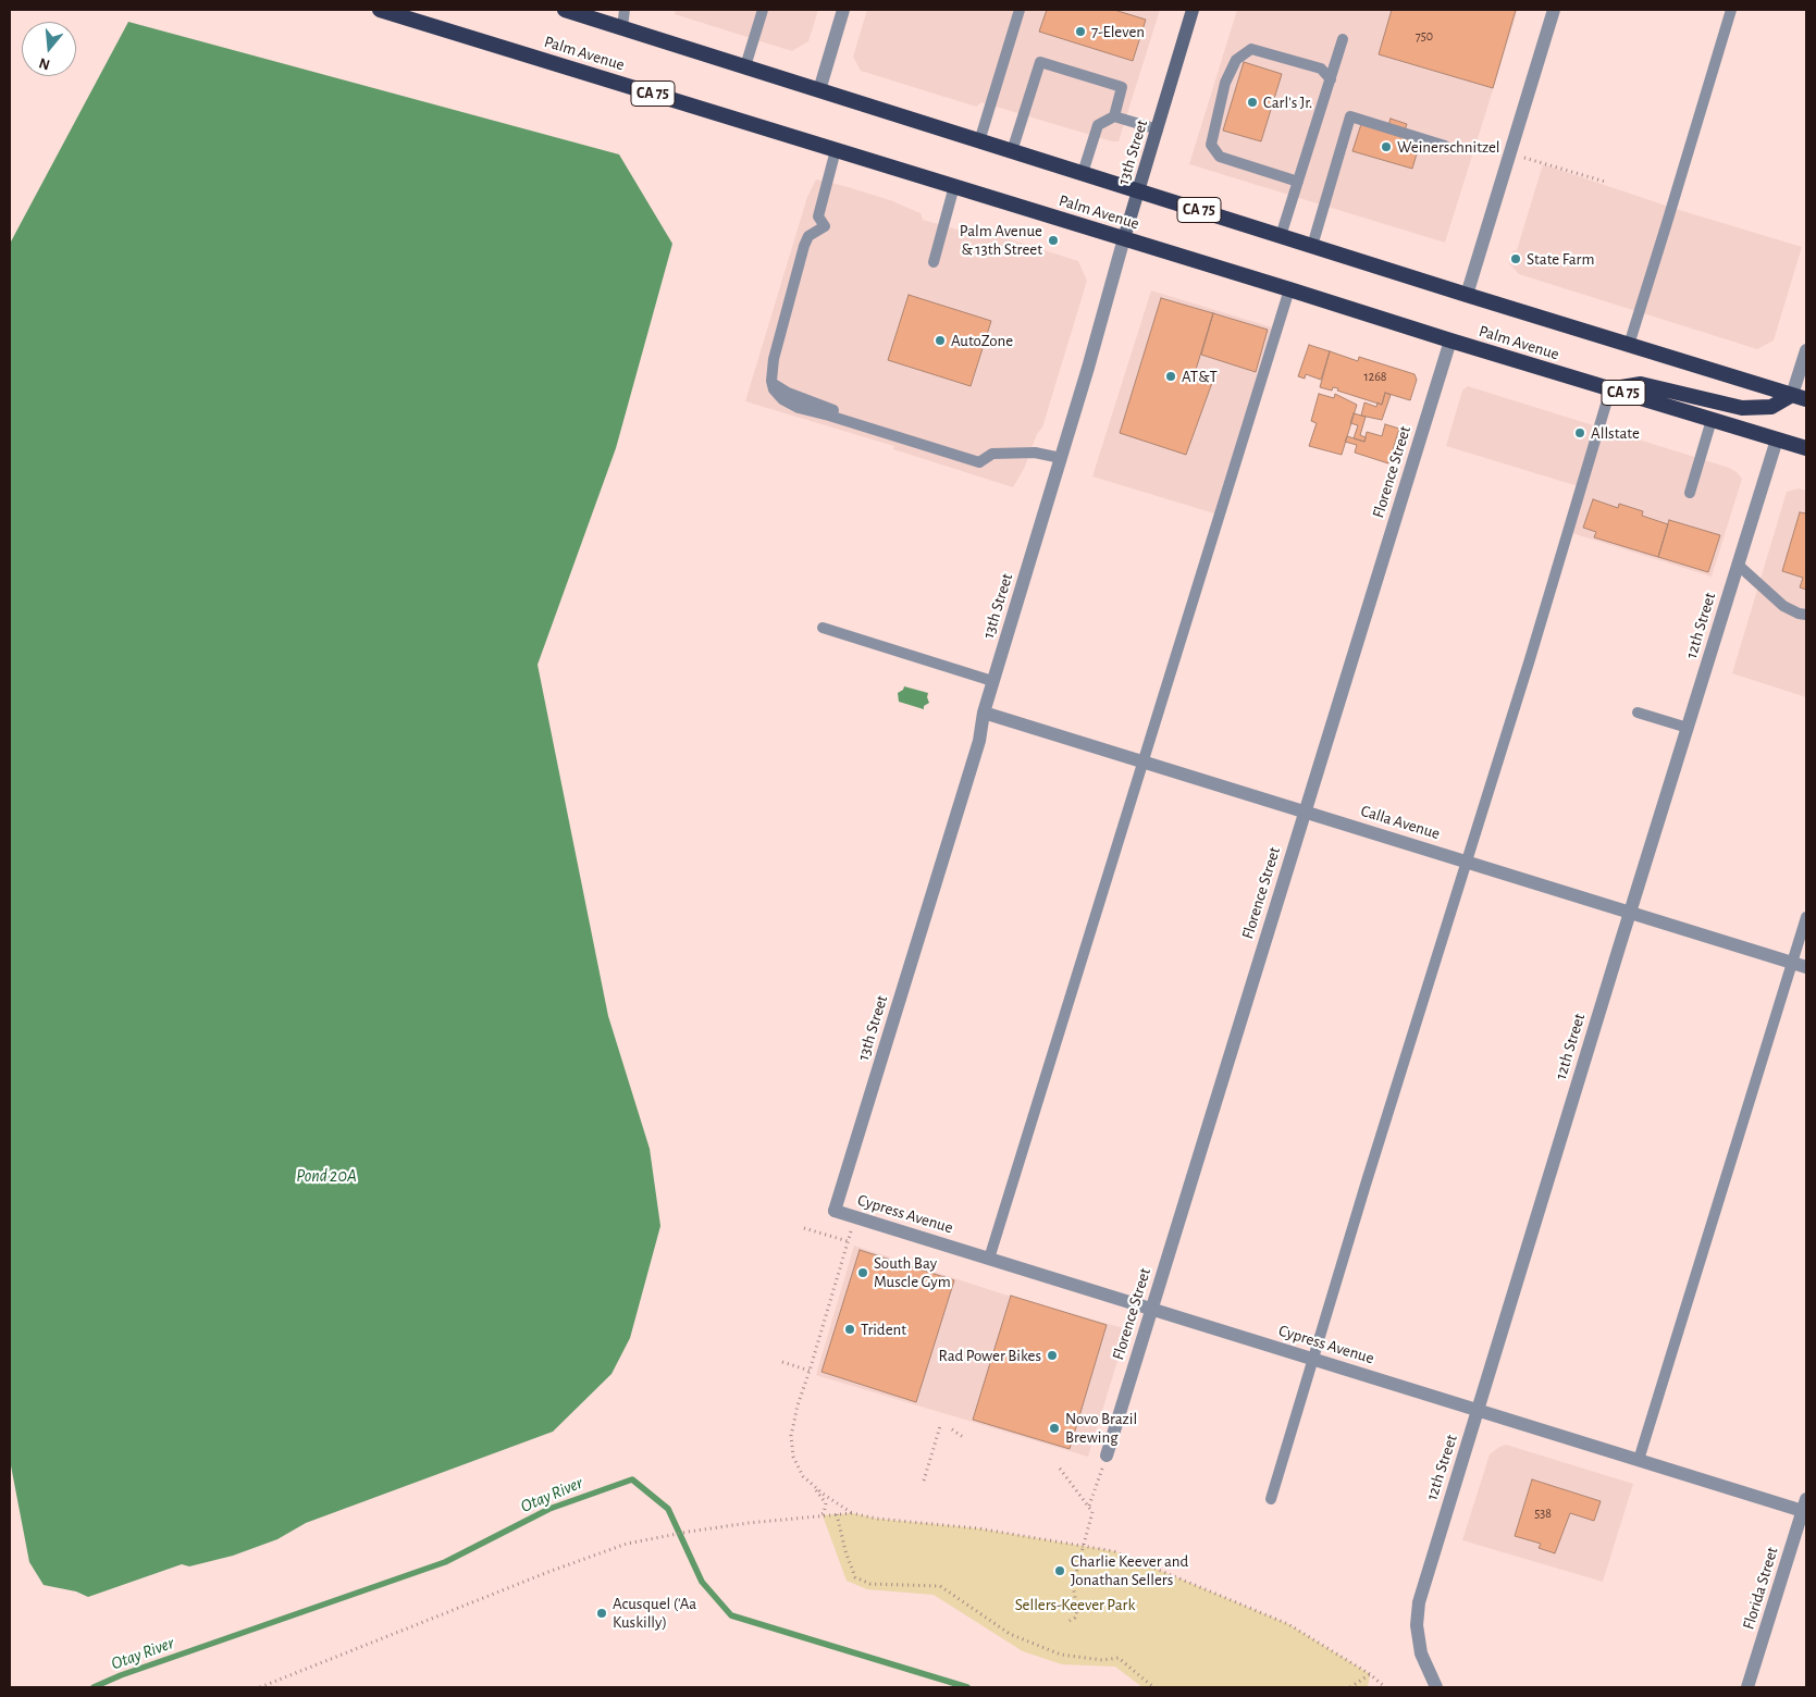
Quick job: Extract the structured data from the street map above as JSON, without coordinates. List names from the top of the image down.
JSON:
{
  "streets": {
    "highway": ["Palm Avenue", "CA 75"],
    "main road": ["13th Street"],
    "street": [
      "Florence Street",
      "12th Street",
      "Calla Avenue",
      "Cypress Avenue",
      "Florida Street"
    ]
  },
  "crossings": [
    ["Palm Avenue", "13th Street"],
    ["Palm Avenue", "Florence Street"],
    ["Palm Avenue", "12th Street"],
    ["13th Street", "Calla Avenue"],
    ["13th Street", "Cypress Avenue"],
    ["Florence Street", "Calla Avenue"],
    ["Florence Street", "Cypress Avenue"],
    ["12th Street", "Calla Avenue"],
    ["12th Street", "Cypress Avenue"],
    ["Cypress Avenue", "Florida Street"]
  ],
  "water": ["Pond 20A", "Otay River"],
  "parks": ["Sellers-Keever Park"],
  "places": [
    "7-Eleven",
    "Carl's Jr.",
    "Weinerschnitzel",
    "Palm Avenue & 13th Street",
    "State Farm",
    "AutoZone",
    "AT&T",
    "Allstate",
    "South Bay Muscle Gym",
    "Trident",
    "Rad Power Bikes",
    "Novo Brazil Brewing",
    "Charlie Keever and Jonathan Sellers",
    "Acusquel ('Aa Kuskilly)"
  ],
  "house_numbers": ["750", "1268", "538"],
  "north": "bottom"
}
